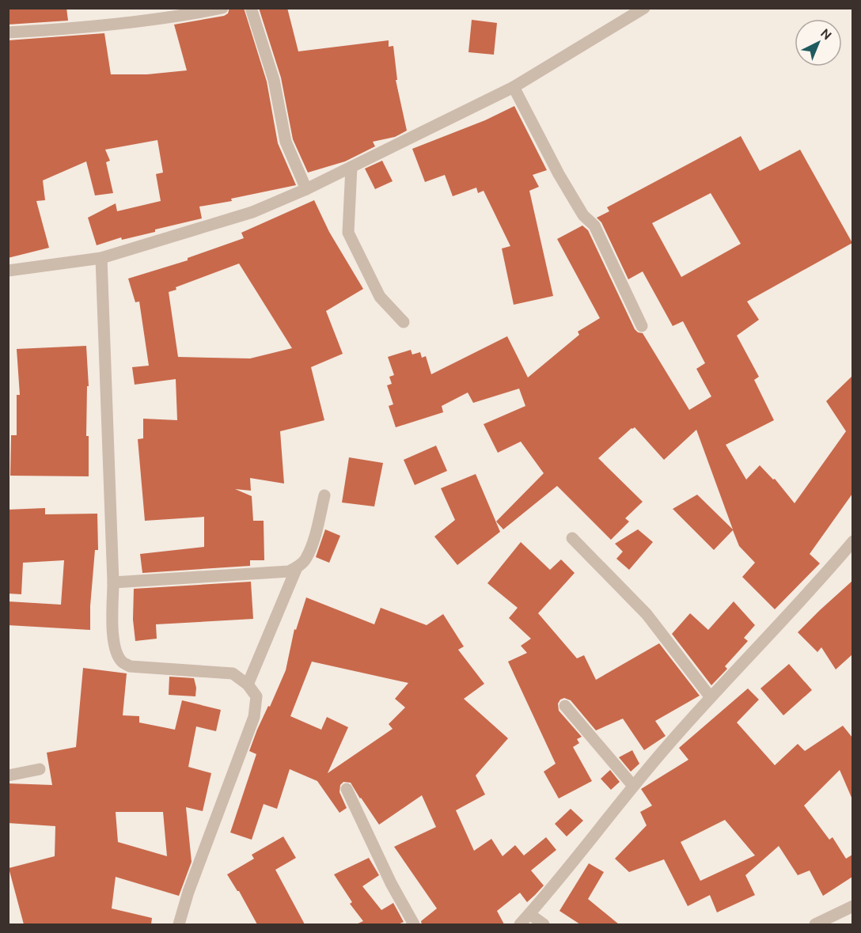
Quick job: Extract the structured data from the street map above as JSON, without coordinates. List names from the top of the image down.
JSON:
{
  "north": "top right"
}
